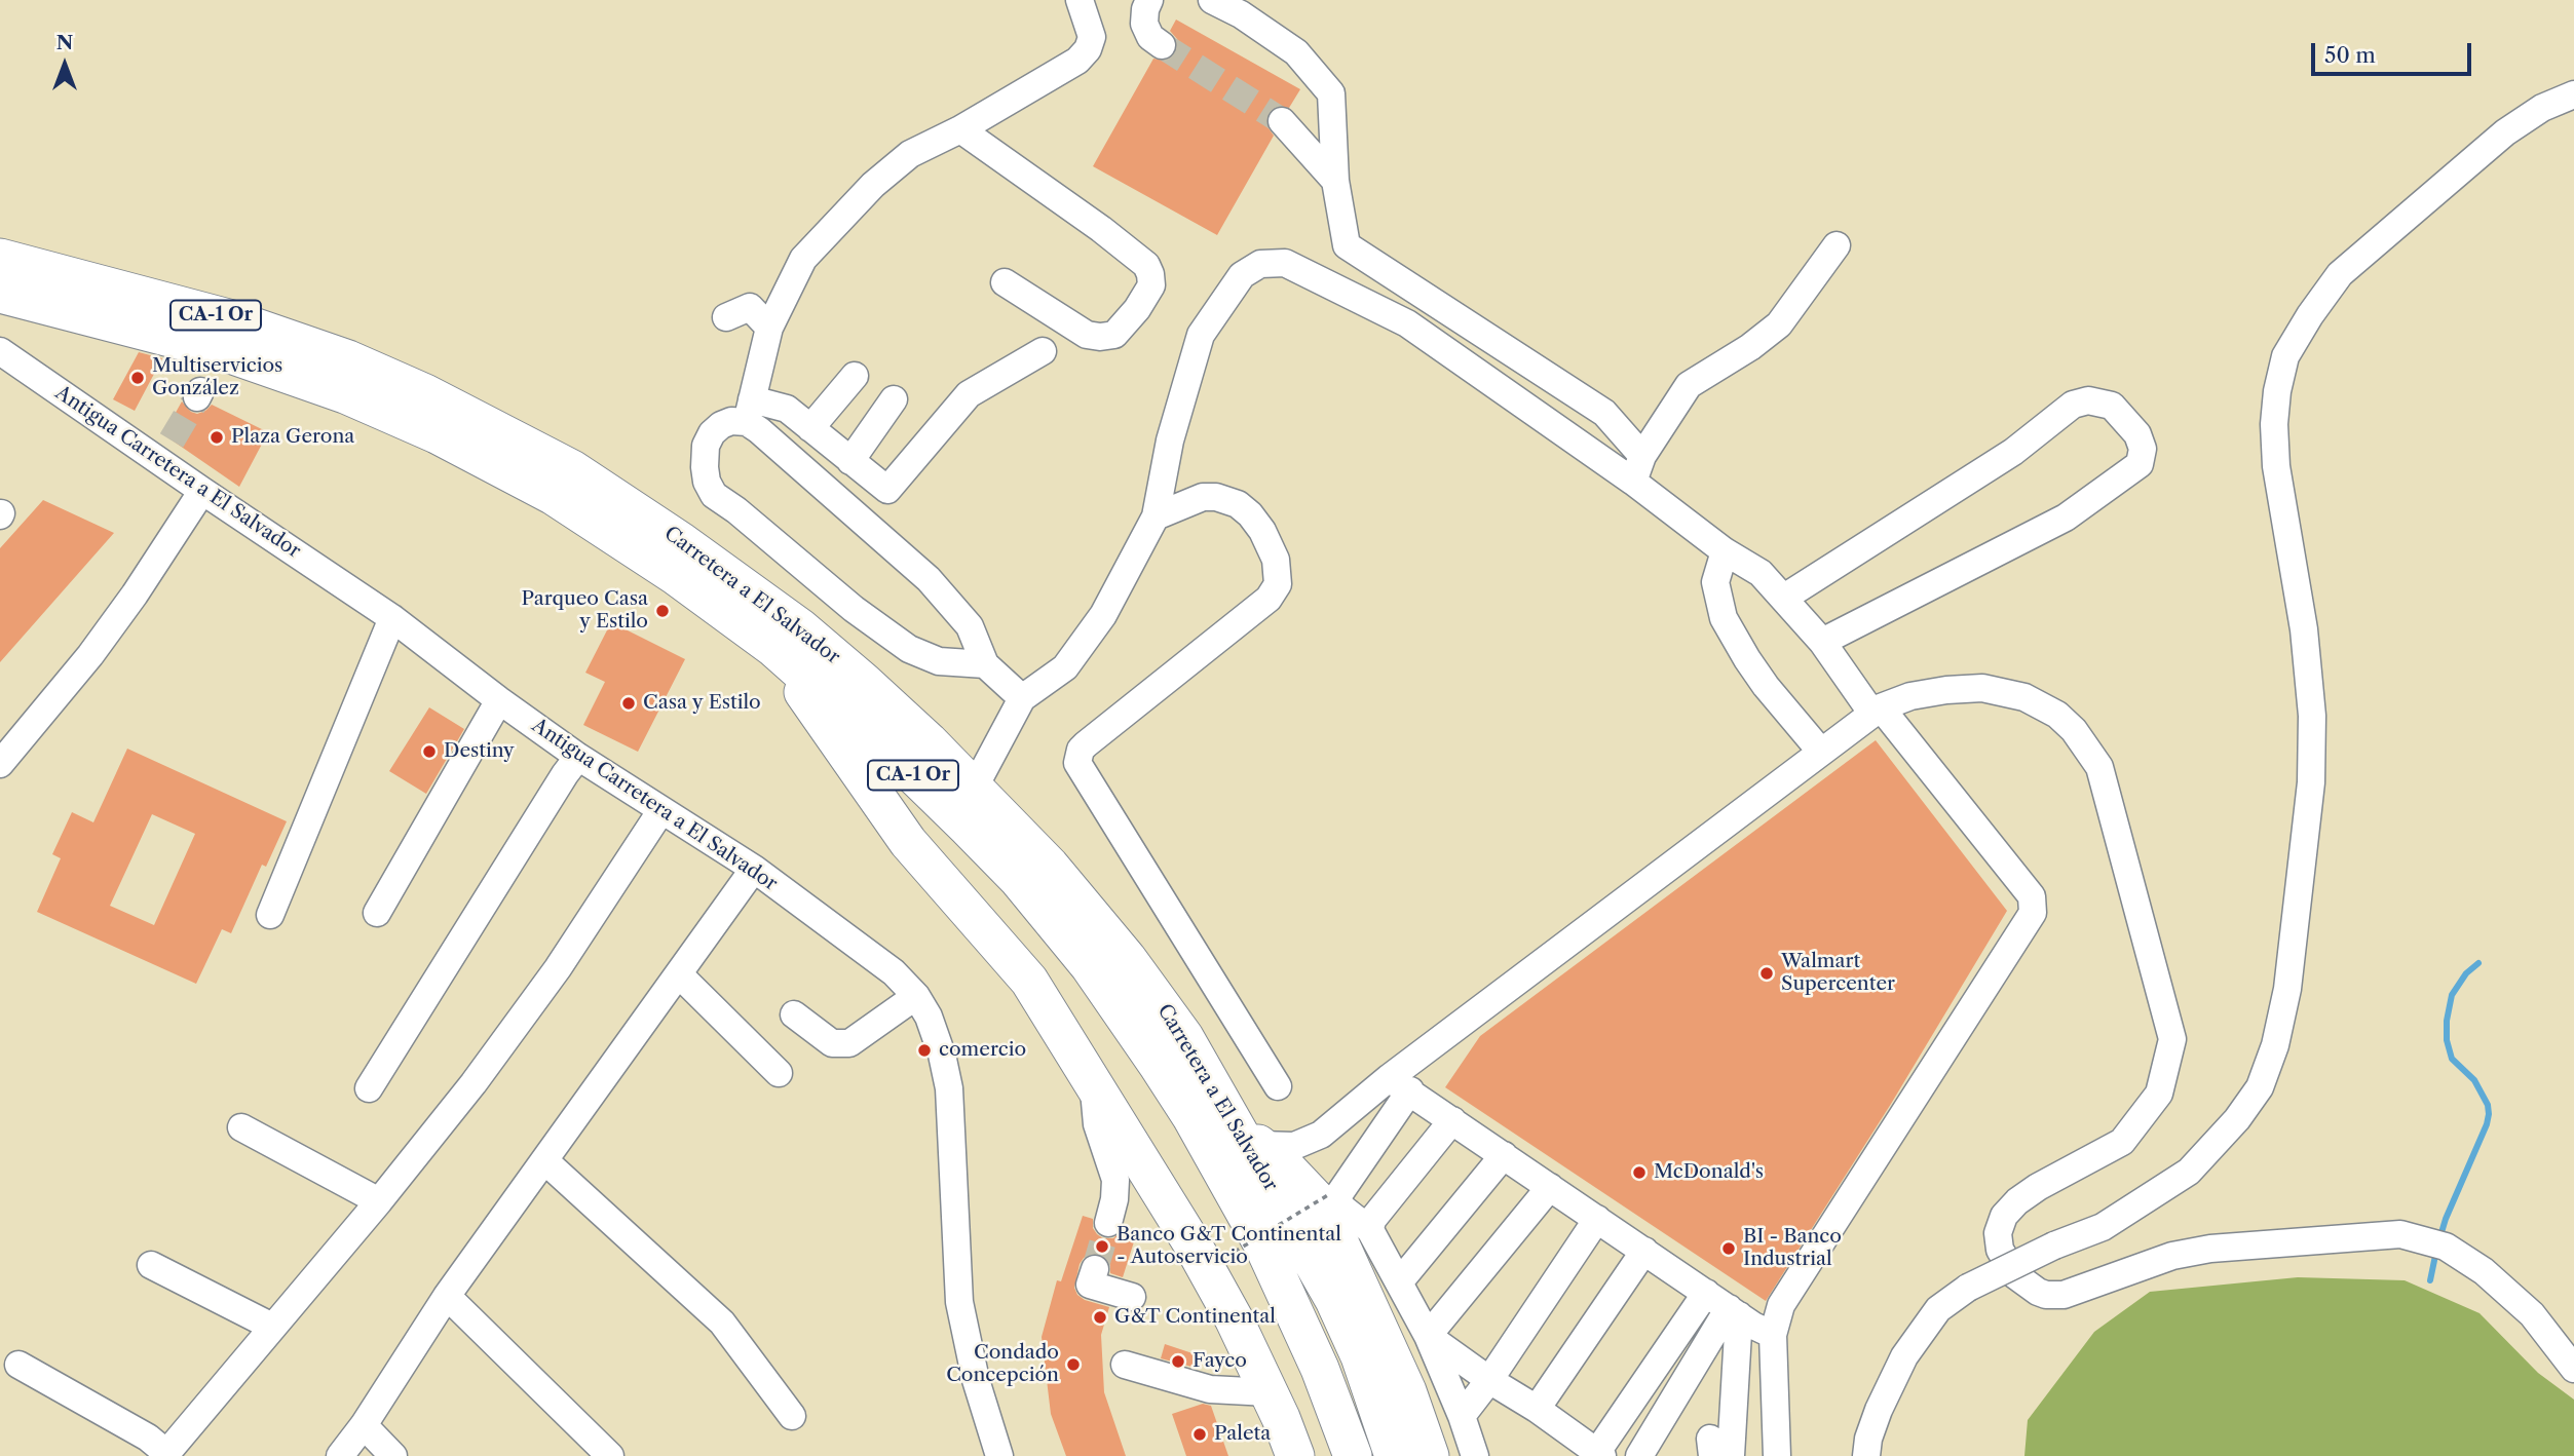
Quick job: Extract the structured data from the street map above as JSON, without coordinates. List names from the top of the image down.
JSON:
{
  "streets": {
    "highway": ["CA-1 Or", "Carretera a El Salvador"],
    "street": ["Antigua Carretera a El Salvador"]
  },
  "places": [
    "Multiservicios González",
    "Plaza Gerona",
    "Parqueo Casa y Estilo",
    "Casa y Estilo",
    "Destiny",
    "Walmart Supercenter",
    "comercio",
    "McDonald's",
    "Banco G&T Continental - Autoservicio",
    "BI - Banco Industrial",
    "G&T Continental",
    "Fayco",
    "Condado Concepción",
    "Paleta"
  ],
  "scale_bar": "50 m",
  "north": "top"
}
